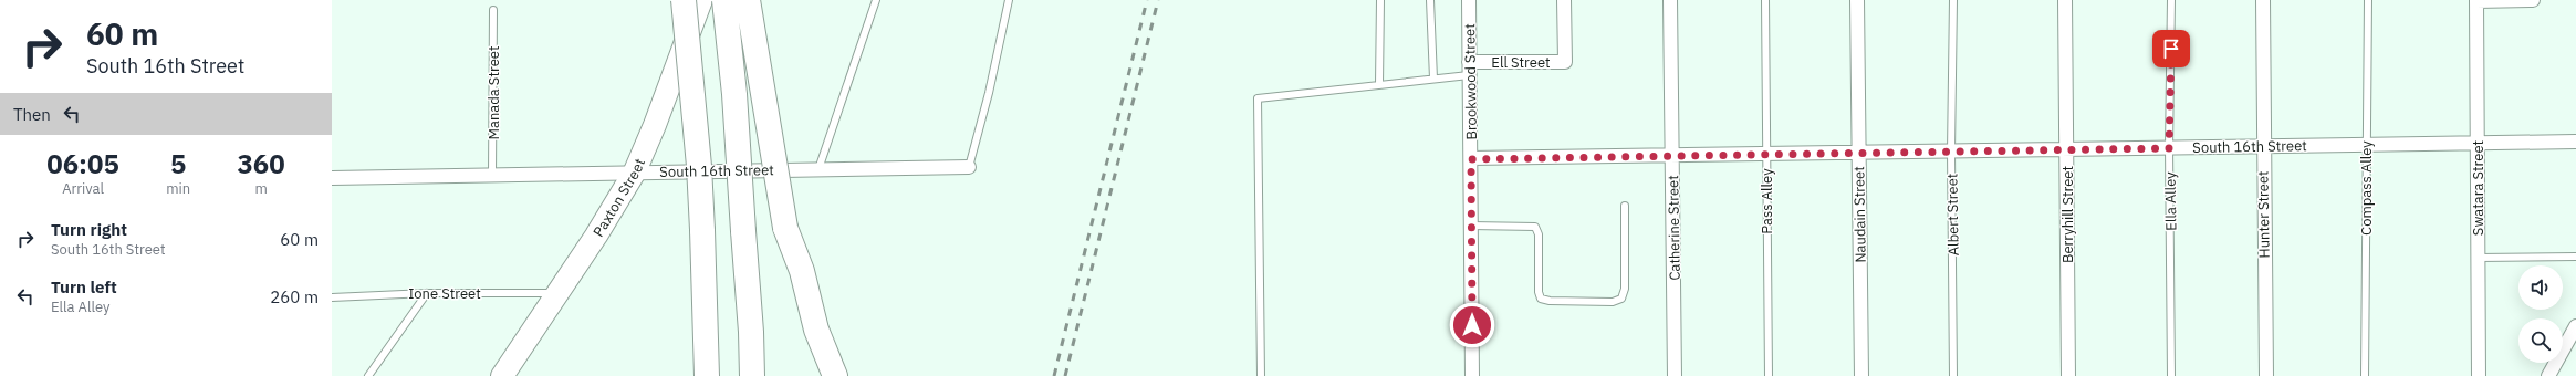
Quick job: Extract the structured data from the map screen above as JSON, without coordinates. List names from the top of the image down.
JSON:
{
  "streets": {
    "main road": ["Paxton Street"],
    "street": [
      "Ell Street",
      "Brookwood Street",
      "South 16th Street",
      "Swatara Street",
      "Naudain Street",
      "Berryhill Street",
      "Hunter Street",
      "Catherine Street"
    ],
    "lane": [
      "Manada Street",
      "Compass Alley",
      "Pass Alley",
      "Ella Alley",
      "Albert Street",
      "Ione Street"
    ]
  },
  "crossings": [
    ["Ell Street", "Brookwood Street"],
    ["Brookwood Street", "South 16th Street"],
    ["Manada Street", "South 16th Street"],
    ["South 16th Street", "Compass Alley"],
    ["South 16th Street", "Swatara Street"],
    ["South 16th Street", "Paxton Street"],
    ["South 16th Street", "Pass Alley"],
    ["South 16th Street", "Ella Alley"],
    ["South 16th Street", "Naudain Street"],
    ["South 16th Street", "Albert Street"],
    ["South 16th Street", "Berryhill Street"],
    ["South 16th Street", "Hunter Street"],
    ["South 16th Street", "Catherine Street"],
    ["Paxton Street", "Ione Street"]
  ],
  "page": {
    "turn": ["60 m", "South 16th Street"],
    "then": "Then",
    "eta": [
      "06:05",
      "Arrival",
      "5",
      "min",
      "360",
      "m"
    ],
    "list": [
      {
        "name": "Turn right",
        "note": "South 16th Street",
        "value": "60 m"
      },
      {
        "name": "Turn left",
        "note": "Ella Alley",
        "value": "260 m"
      }
    ]
  }
}
